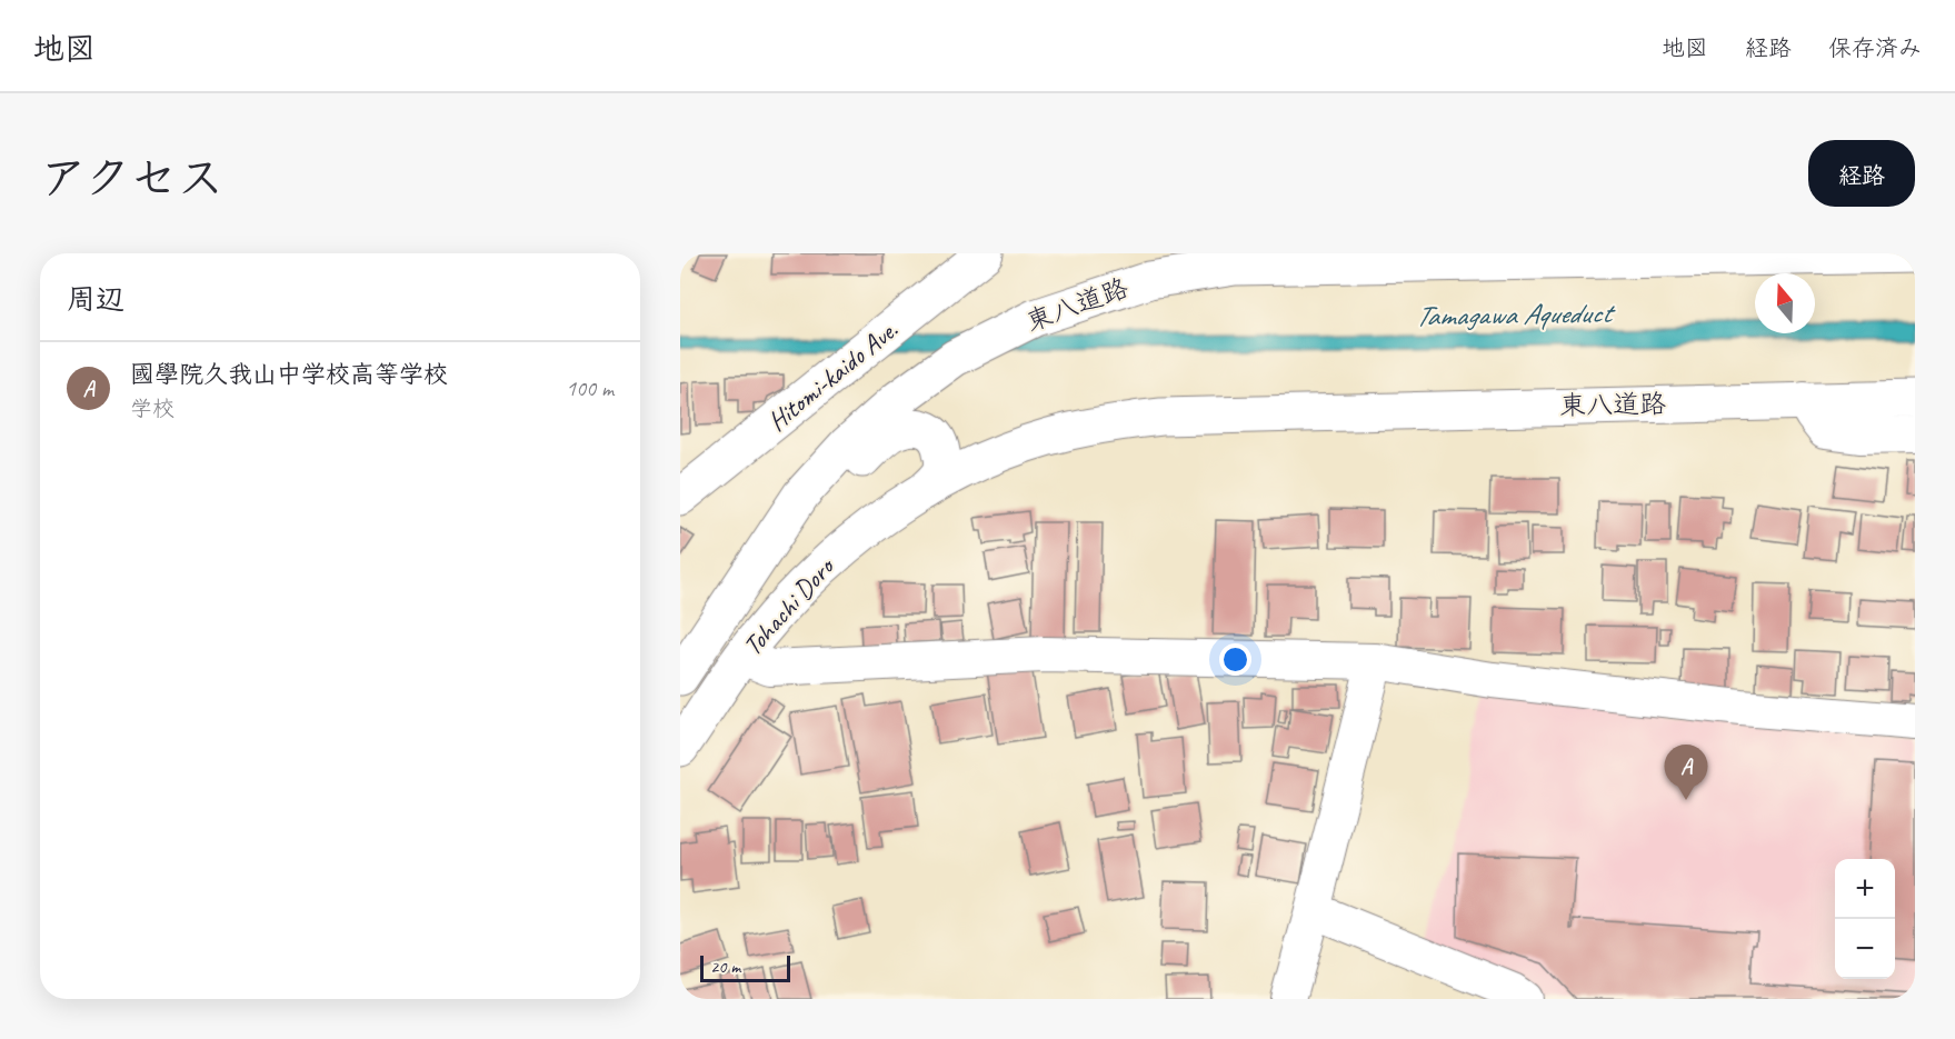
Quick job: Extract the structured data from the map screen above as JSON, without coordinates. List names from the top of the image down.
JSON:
{
  "streets": {
    "main road": ["東八道路", "Hitomi-kaido Ave.", "Tohachi Doro"]
  },
  "crossings": [
    ["東八道路", "Tohachi Doro"]
  ],
  "water": ["Tamagawa Aqueduct"],
  "scale_bar": "20 m",
  "north": "top",
  "page": {
    "header": "地図",
    "nav": ["地図", "経路", "保存済み"],
    "title": "アクセス",
    "buttons": "経路",
    "heading": "周辺",
    "list": [
      {
        "mark": "A",
        "name": "國學院久我山中学校高等学校",
        "note": "学校",
        "value": "100 m"
      }
    ],
    "pins": "A",
    "map_buttons": ["+", "−"],
    "scale": "20 m"
  }
}
